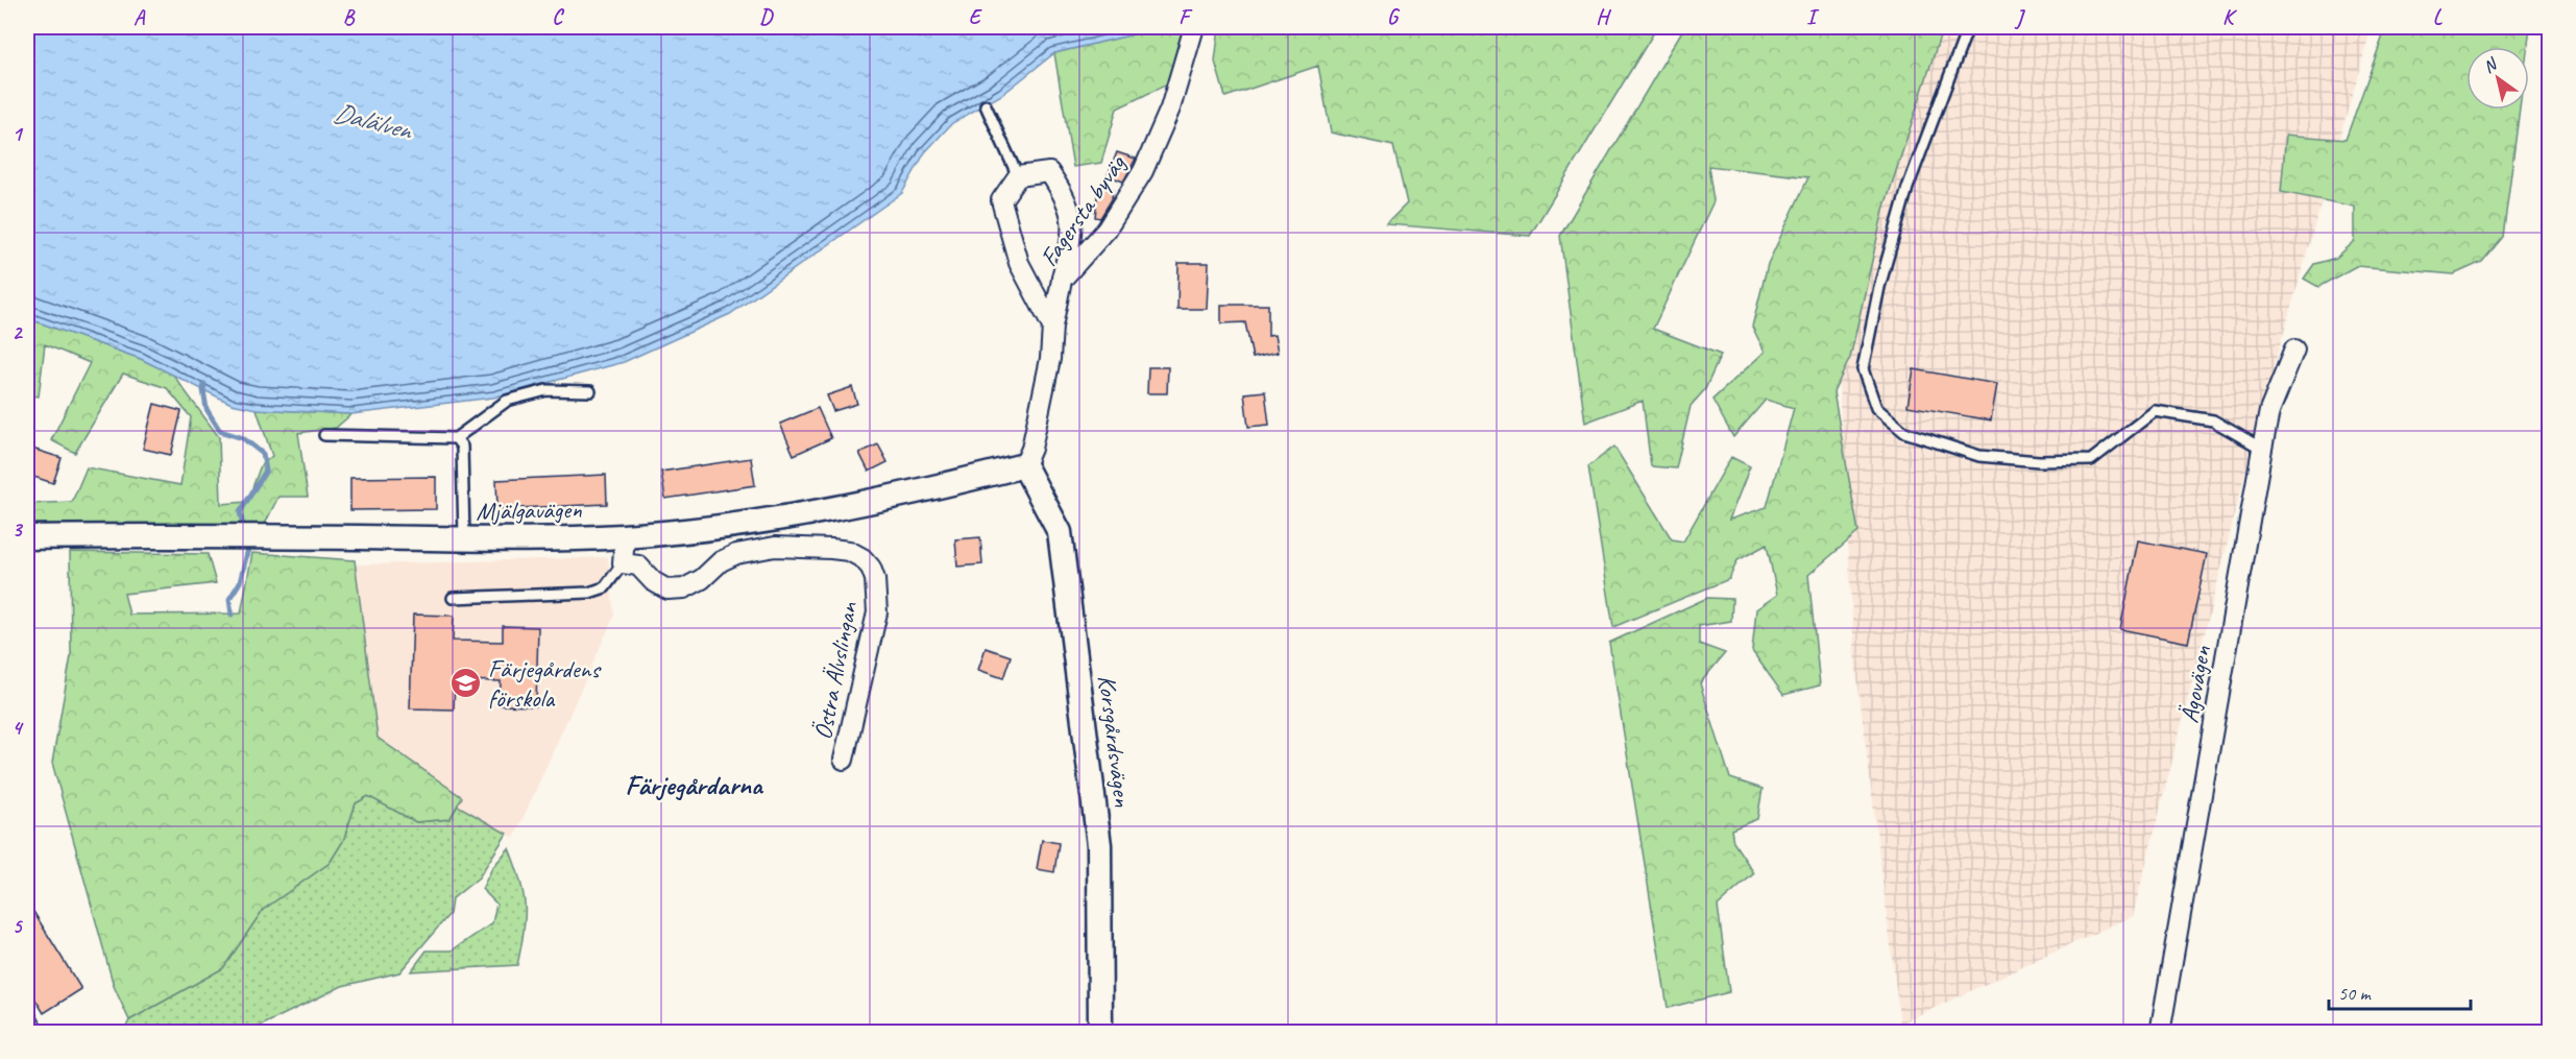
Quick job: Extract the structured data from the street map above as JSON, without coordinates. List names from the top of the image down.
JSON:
{
  "streets": {
    "street": [
      "Fagersta byväg",
      "Mjälgavägen",
      "Östra Älvslingan",
      "Ägovägen",
      "Korsgårdsvägen"
    ]
  },
  "crossings": [
    ["Fagersta byväg", "Mjälgavägen"],
    ["Fagersta byväg", "Korsgårdsvägen"],
    ["Mjälgavägen", "Korsgårdsvägen"]
  ],
  "districts": ["Färjegårdarna"],
  "water": ["Dalälven"],
  "places": {
    "school or university": ["Färjegårdens förskola"]
  },
  "scale_bar": "50 m",
  "north": "top left",
  "grid": {
    "columns": [
      "A",
      "B",
      "C",
      "D",
      "E",
      "F",
      "G",
      "H",
      "I",
      "J",
      "K",
      "L"
    ],
    "rows": [
      "1",
      "2",
      "3",
      "4",
      "5"
    ]
  }
}
